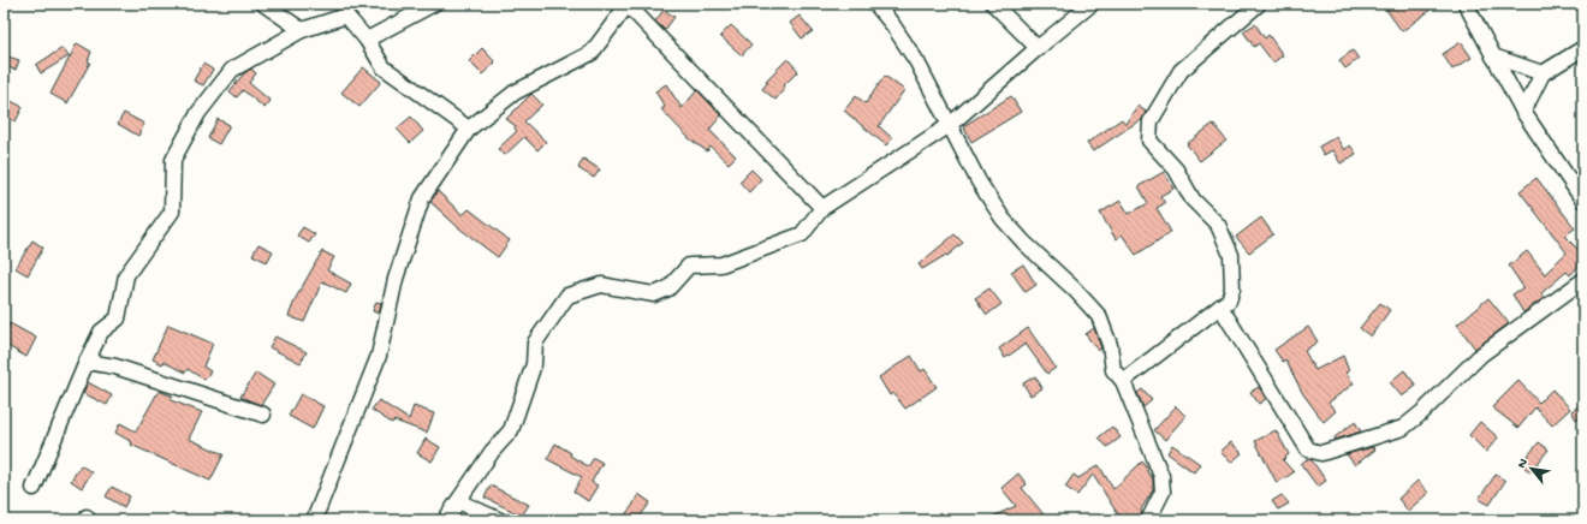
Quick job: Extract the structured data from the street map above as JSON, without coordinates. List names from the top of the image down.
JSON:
{
  "north": "top left"
}
